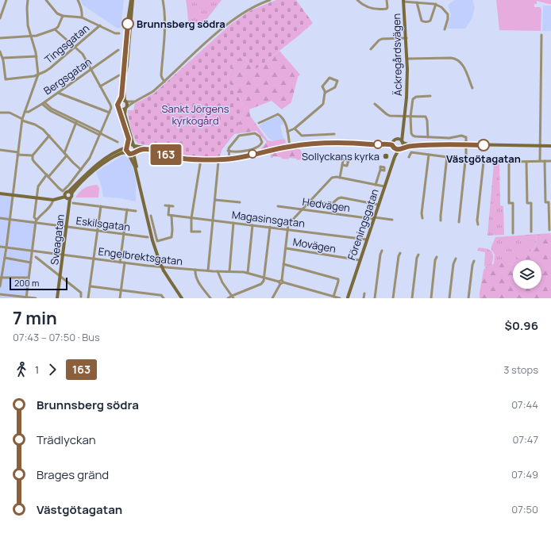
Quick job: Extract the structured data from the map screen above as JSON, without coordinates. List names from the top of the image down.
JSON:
{
  "streets": {
    "street": [
      "Tingsgatan",
      "Äckregårdsvägen",
      "Bergsgatan",
      "Hedvägen",
      "Magasinsgatan",
      "Eskilsgatan",
      "Föreningsgatan",
      "Sveagatan",
      "Movägen",
      "Engelbrektsgatan"
    ]
  },
  "crossings": [
    ["Äckregårdsvägen", "Föreningsgatan"],
    ["Hedvägen", "Föreningsgatan"],
    ["Magasinsgatan", "Föreningsgatan"],
    ["Eskilsgatan", "Sveagatan"],
    ["Föreningsgatan", "Movägen"],
    ["Sveagatan", "Engelbrektsgatan"]
  ],
  "parks": ["Sankt Jörgens kyrkogård"],
  "places": ["Brunnsberg södra", "Västgötagatan", "Sollyckans kyrka"],
  "lines": ["bus line 163"],
  "scale_bar": "200 m",
  "page": {
    "on_map": "163",
    "scale": "200 m",
    "heading": ["7 min", "07:43 – 07:50 · Bus", "$0.96"],
    "legs": ["1", "163", "3 stops"],
    "list": [
      {
        "name": "Brunnsberg södra",
        "value": "07:44"
      },
      {
        "name": "Trädlyckan",
        "value": "07:47"
      },
      {
        "name": "Brages gränd",
        "value": "07:49"
      },
      {
        "name": "Västgötagatan",
        "value": "07:50"
      }
    ]
  }
}
